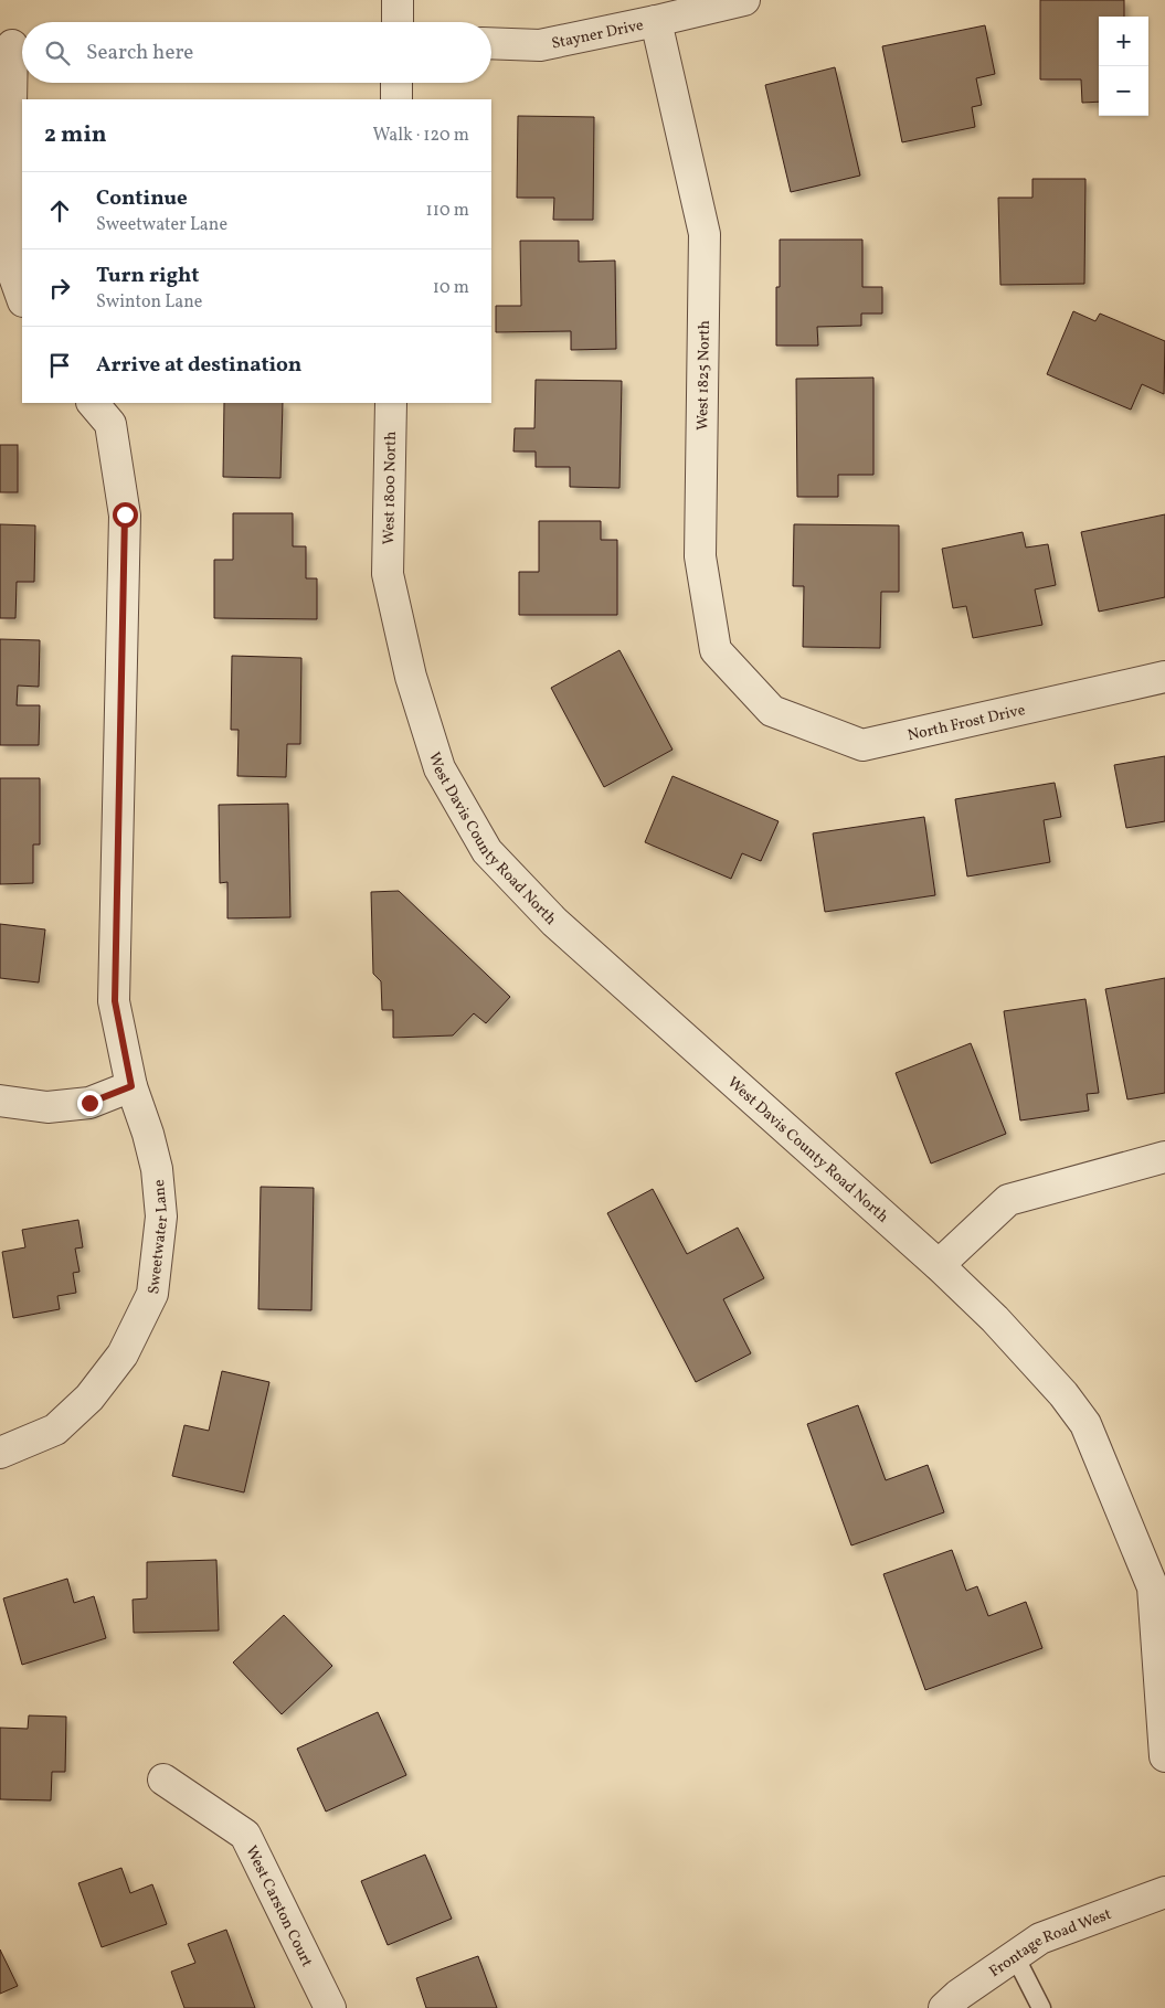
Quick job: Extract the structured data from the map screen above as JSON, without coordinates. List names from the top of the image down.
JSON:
{
  "streets": {
    "street": [
      "Stayner Drive",
      "West 1825 North",
      "West 1800 North",
      "North Frost Drive",
      "West Davis County Road North",
      "Sweetwater Lane",
      "West Carston Court",
      "Frontage Road West"
    ]
  },
  "crossings": [
    ["Stayner Drive", "West 1825 North"],
    ["West 1825 North", "North Frost Drive"],
    ["West 1800 North", "West Davis County Road North"]
  ],
  "page": {
    "map_buttons": ["+", "−"],
    "search": "Search here",
    "heading": ["2 min", "Walk · 120 m"],
    "list": [
      ["Continue", "Sweetwater Lane", "110 m"],
      ["Turn right", "Swinton Lane", "10 m"],
      "Arrive at destination"
    ]
  }
}
